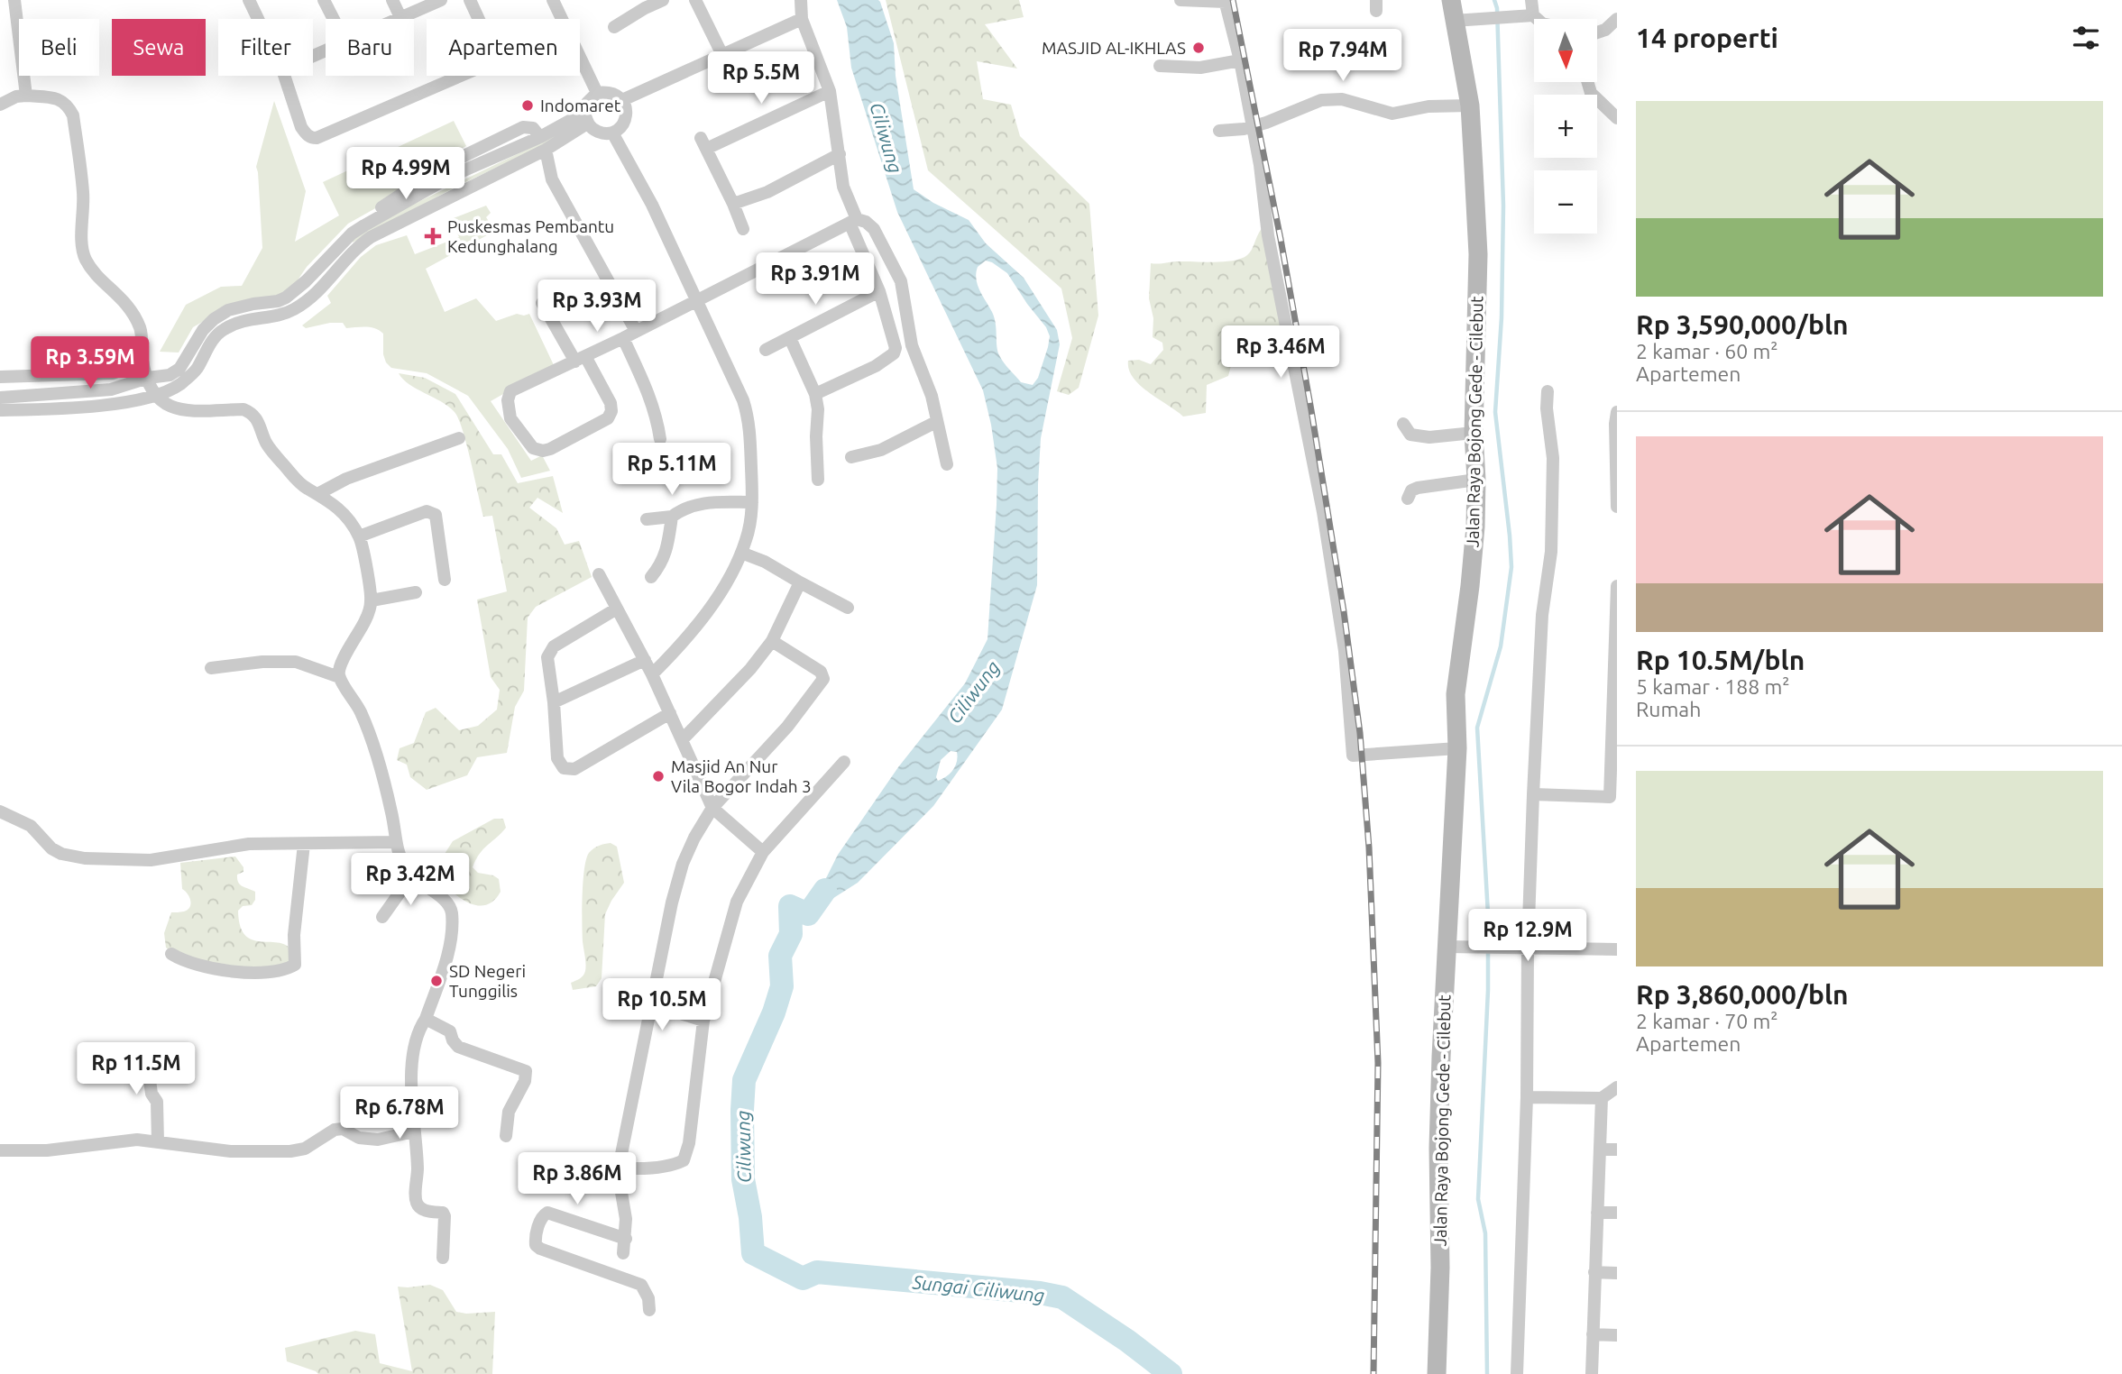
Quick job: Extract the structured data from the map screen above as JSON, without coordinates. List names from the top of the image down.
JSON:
{
  "streets": {
    "main road": ["Jalan Raya Bojong Gede - Cilebut"]
  },
  "water": ["Ciliwung", "Sungai Ciliwung"],
  "places": {
    "other": [
      "MASJID AL-IKHLAS",
      "Indomaret",
      "Masjid An Nur Vila Bogor Indah 3",
      "SD Negeri Tunggilis"
    ],
    "health": ["Puskesmas Pembantu Kedunghalang"]
  },
  "north": "bottom",
  "page": {
    "heading": "14 properti",
    "map_buttons": ["+", "−"],
    "chip": [
      "Beli",
      "Sewa",
      "Filter",
      "Baru",
      "Apartemen"
    ],
    "price": [
      "Rp 7.94M",
      "Rp 5.5M",
      "Rp 4.99M",
      "Rp 3.91M",
      "Rp 3.93M",
      "Rp 3.46M",
      "Rp 3.59M",
      "Rp 5.11M",
      "Rp 3.42M",
      "Rp 12.9M",
      "Rp 10.5M",
      "Rp 11.5M",
      "Rp 6.78M",
      "Rp 3.86M"
    ],
    "list": [
      {
        "name": "Rp 3,590,000/bln",
        "note": "2 kamar · 60 m² · Apartemen"
      },
      {
        "name": "Rp 10.5M/bln",
        "note": "5 kamar · 188 m² · Rumah"
      },
      {
        "name": "Rp 3,860,000/bln",
        "note": "2 kamar · 70 m² · Apartemen"
      }
    ]
  }
}
